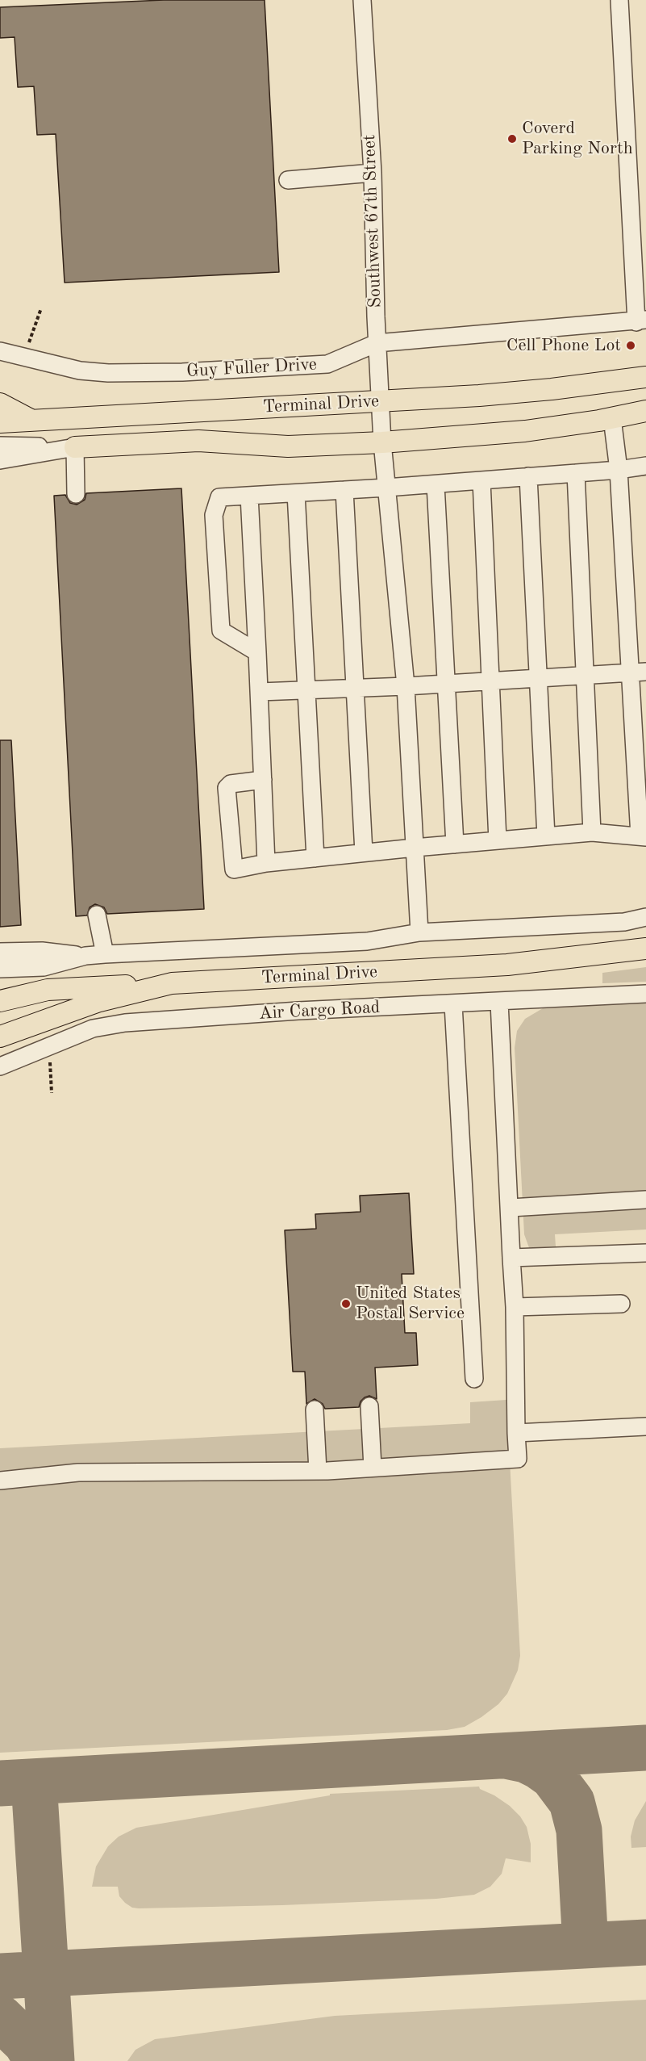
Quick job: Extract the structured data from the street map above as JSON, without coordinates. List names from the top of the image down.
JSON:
{
  "streets": {
    "main road": ["Terminal Drive"],
    "street": ["Southwest 67th Street", "Guy Fuller Drive", "Air Cargo Road"]
  },
  "crossings": [
    ["Southwest 67th Street", "Guy Fuller Drive"],
    ["Southwest 67th Street", "Terminal Drive"]
  ],
  "places": ["Coverd Parking North", "Cell Phone Lot", "United States Postal Service"]
}
